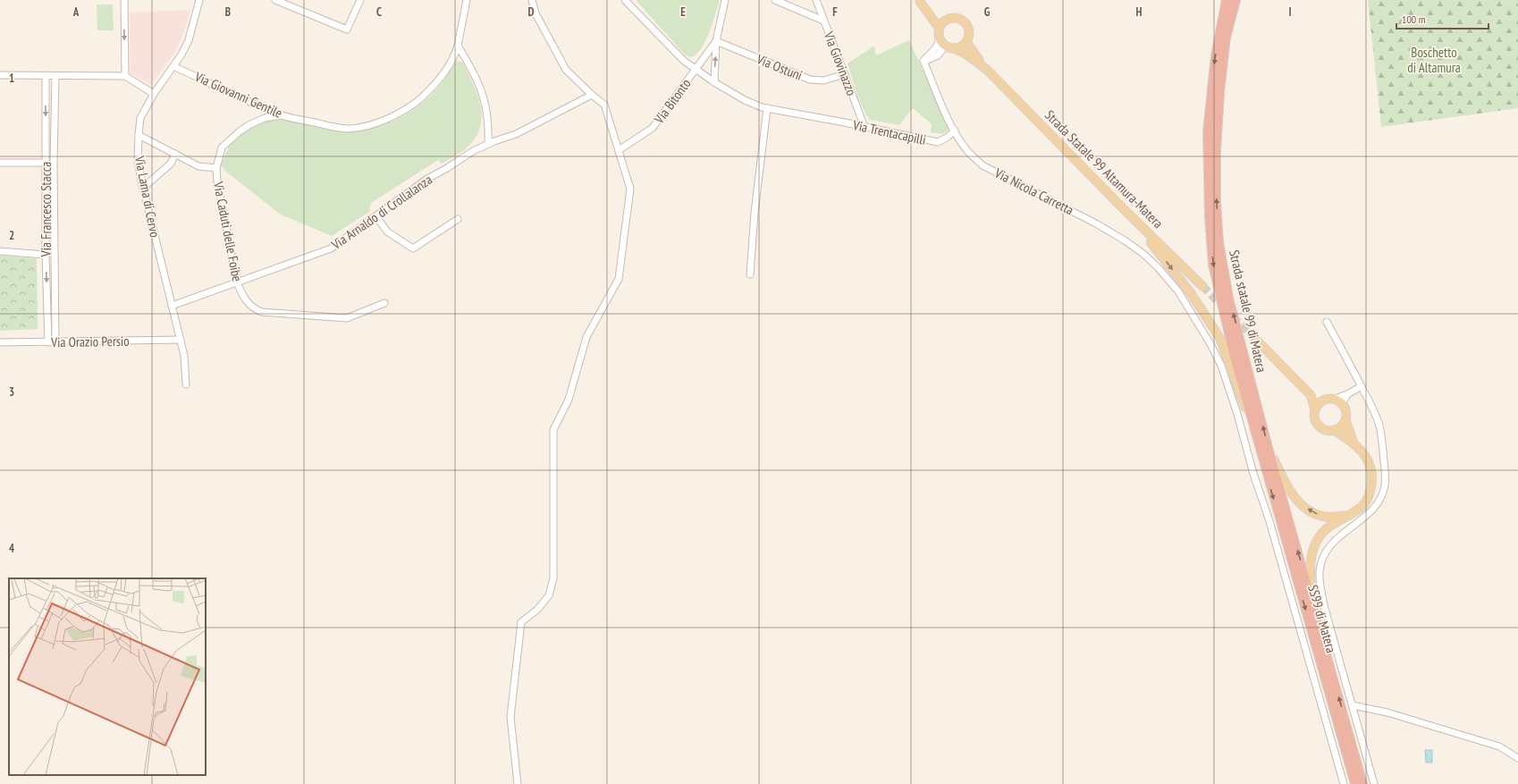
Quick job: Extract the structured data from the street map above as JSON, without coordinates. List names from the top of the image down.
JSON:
{
  "streets": {
    "highway": ["Strada statale 99 di Matera", "SS99 di Matera"],
    "main road": ["Strada Statale 99 Altamura-Matera"],
    "street": [
      "Via Giovinazzo",
      "Via Ostuni",
      "Via Giovanni Gentile",
      "Via Bitonto",
      "Via Trentacapilli",
      "Via Nicola Carretta",
      "Via Lama di Cervo",
      "Via Francesco Stacca",
      "Via Arnaldo di Crollalanza",
      "Via Caduti delle Foibe",
      "Via Orazio Persio"
    ]
  },
  "crossings": [
    ["Via Giovinazzo", "Via Ostuni"],
    ["Via Giovinazzo", "Via Trentacapilli"],
    ["Via Ostuni", "Via Bitonto"],
    ["Via Giovanni Gentile", "Via Lama di Cervo"],
    ["Via Giovanni Gentile", "Via Caduti delle Foibe"],
    ["Via Bitonto", "Via Trentacapilli"],
    ["Via Trentacapilli", "Via Nicola Carretta"],
    ["Via Lama di Cervo", "Via Arnaldo di Crollalanza"],
    ["Via Lama di Cervo", "Via Orazio Persio"],
    ["Via Francesco Stacca", "Via Orazio Persio"],
    ["Via Arnaldo di Crollalanza", "Via Caduti delle Foibe"],
    ["Strada statale 99 di Matera", "SS99 di Matera"]
  ],
  "parks": ["Boschetto di Altamura"],
  "scale_bar": "100 m",
  "grid": {
    "columns": [
      "A",
      "B",
      "C",
      "D",
      "E",
      "F",
      "G",
      "H",
      "I"
    ],
    "rows": [
      "1",
      "2",
      "3",
      "4"
    ]
  }
}
